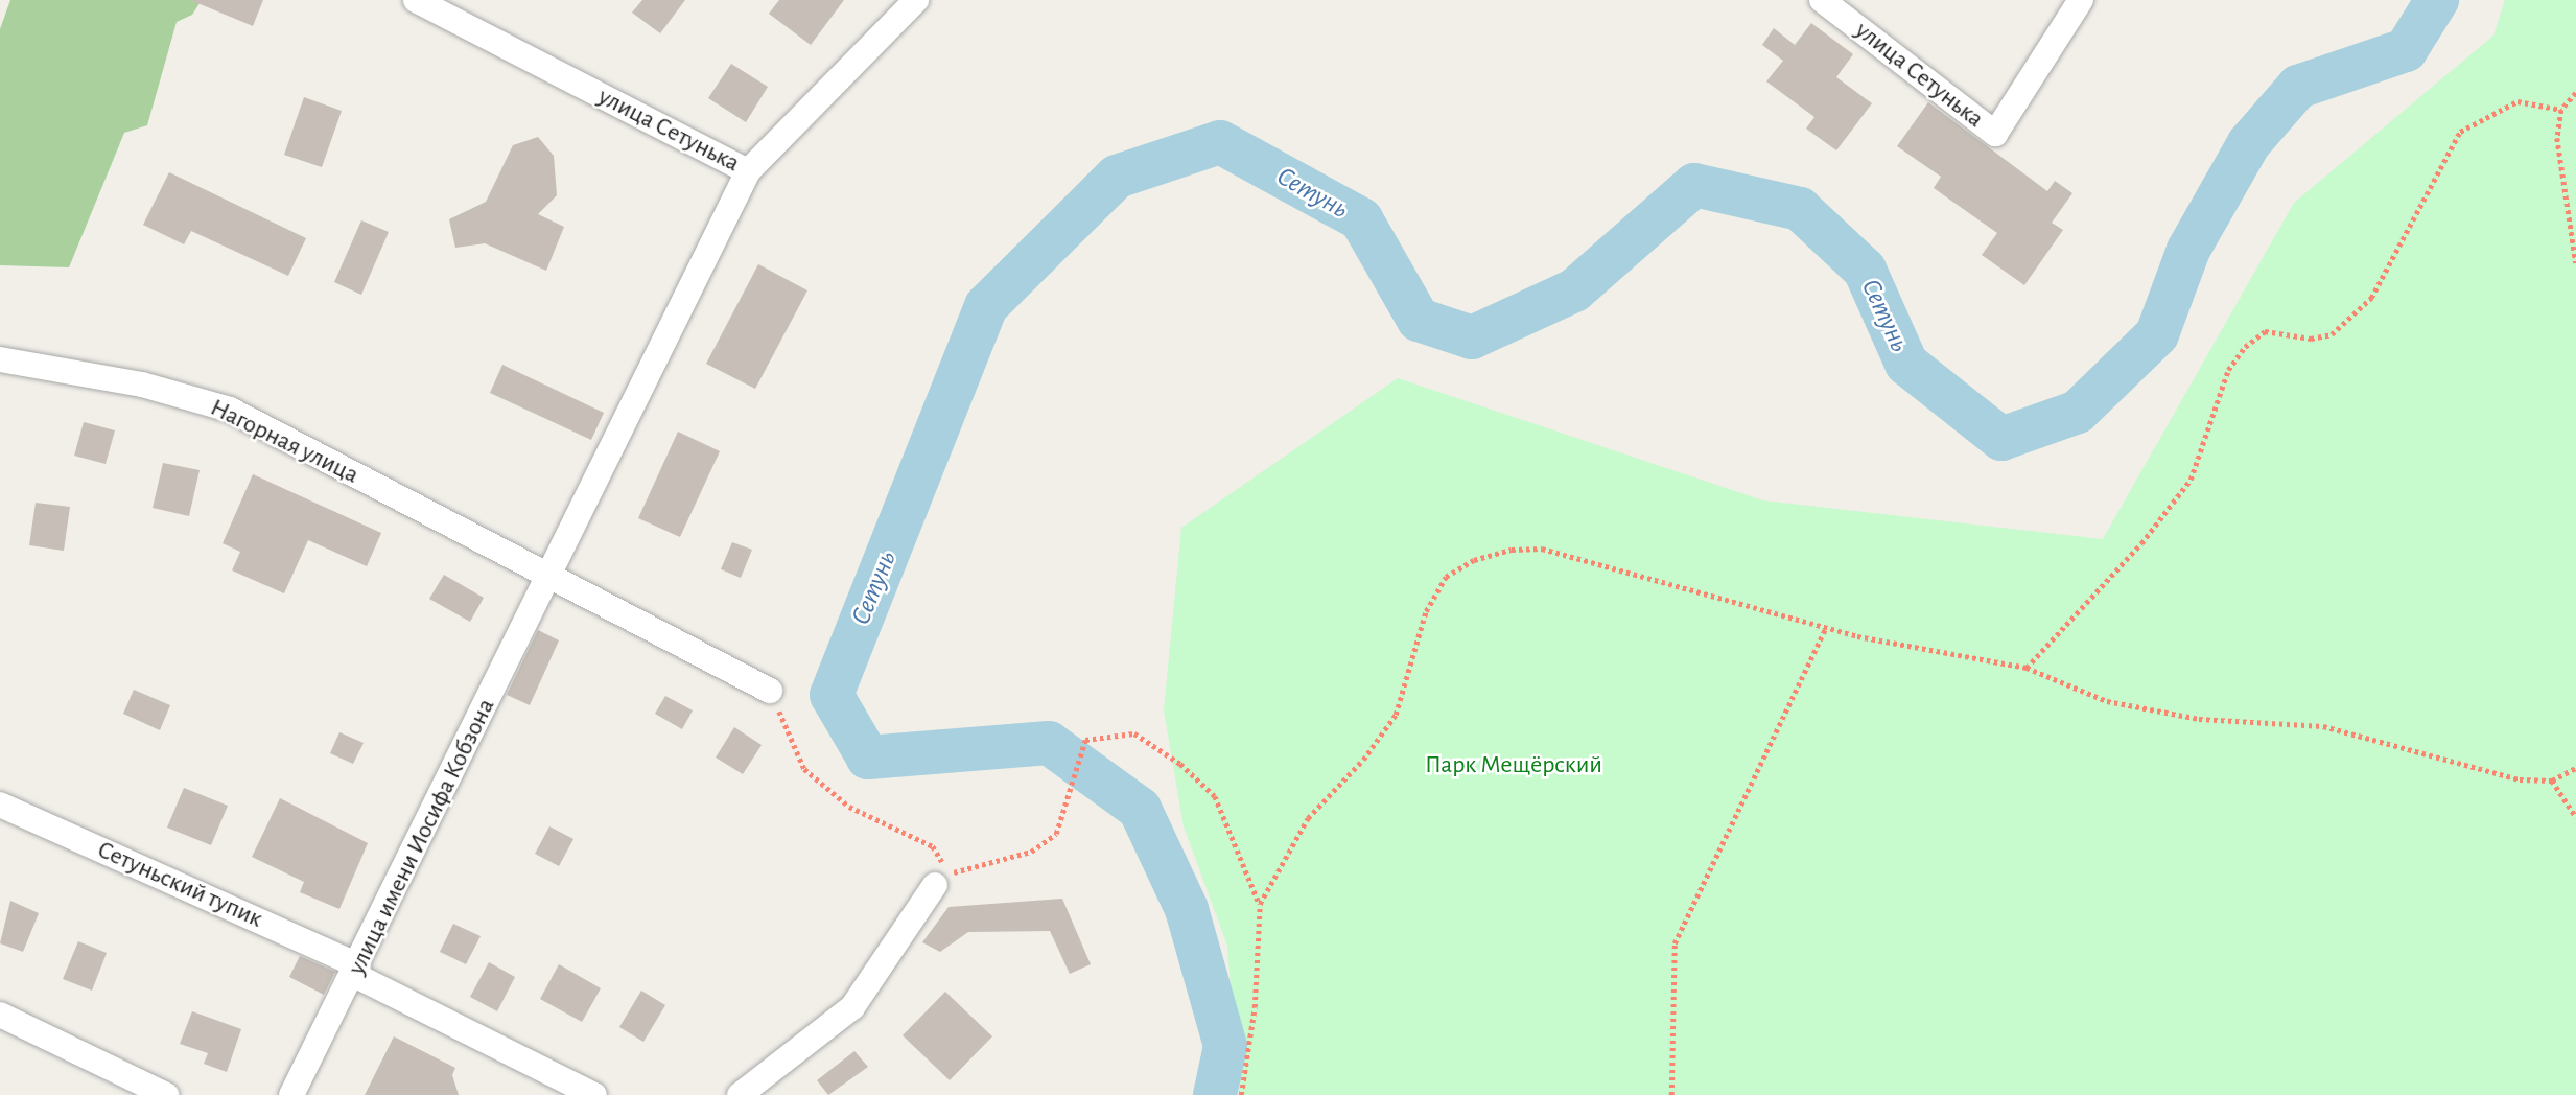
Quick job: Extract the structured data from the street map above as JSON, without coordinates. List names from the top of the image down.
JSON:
{
  "streets": {
    "street": [
      "улица Сетунька",
      "Нагорная улица",
      "улица имени Иосифа Кобзона",
      "Сетуньский тупик"
    ]
  },
  "crossings": [
    ["улица Сетунька", "улица имени Иосифа Кобзона"],
    ["Нагорная улица", "улица имени Иосифа Кобзона"],
    ["улица имени Иосифа Кобзона", "Сетуньский тупик"]
  ],
  "water": ["Сетунь"],
  "parks": ["Парк Мещёрский"]
}
